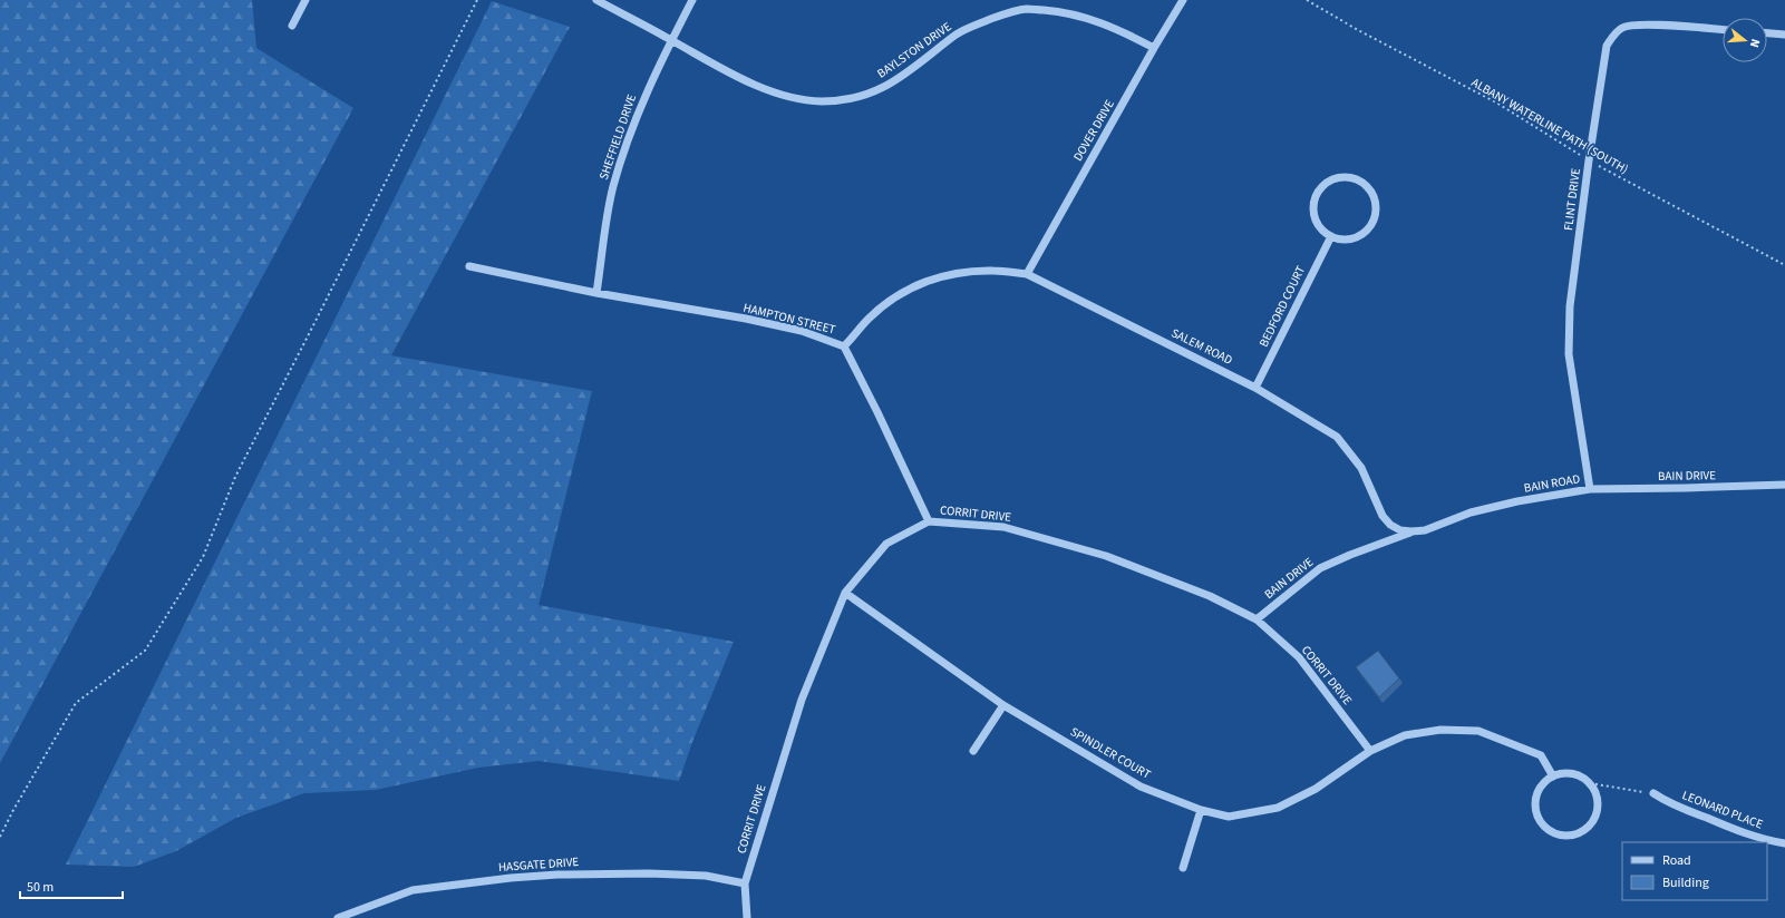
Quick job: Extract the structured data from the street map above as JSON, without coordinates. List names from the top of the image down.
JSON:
{
  "streets": {
    "street": [
      "BAYLSTON DRIVE",
      "DOVER DRIVE",
      "SHEFFIELD DRIVE",
      "FLINT DRIVE",
      "BEDFORD COURT",
      "HAMPTON STREET",
      "SALEM ROAD",
      "BAIN DRIVE",
      "BAIN ROAD",
      "CORRIT DRIVE",
      "SPINDLER COURT",
      "LEONARD PLACE",
      "HASGATE DRIVE"
    ],
    "path": ["ALBANY WATERLINE PATH (SOUTH)"]
  },
  "crossings": [
    ["BAYLSTON DRIVE", "DOVER DRIVE"],
    ["BAYLSTON DRIVE", "SHEFFIELD DRIVE"],
    ["ALBANY WATERLINE PATH (SOUTH)", "FLINT DRIVE"],
    ["DOVER DRIVE", "SALEM ROAD"],
    ["SHEFFIELD DRIVE", "HAMPTON STREET"],
    ["FLINT DRIVE", "BAIN DRIVE"],
    ["FLINT DRIVE", "BAIN ROAD"],
    ["BEDFORD COURT", "SALEM ROAD"],
    ["HAMPTON STREET", "SALEM ROAD"],
    ["HAMPTON STREET", "CORRIT DRIVE"],
    ["SALEM ROAD", "BAIN DRIVE"],
    ["SALEM ROAD", "BAIN ROAD"],
    ["BAIN DRIVE", "BAIN ROAD"],
    ["BAIN DRIVE", "CORRIT DRIVE"],
    ["CORRIT DRIVE", "SPINDLER COURT"],
    ["CORRIT DRIVE", "HASGATE DRIVE"]
  ],
  "legend": ["Road", "Building"],
  "scale_bar": "50 m",
  "north": "right"
}
